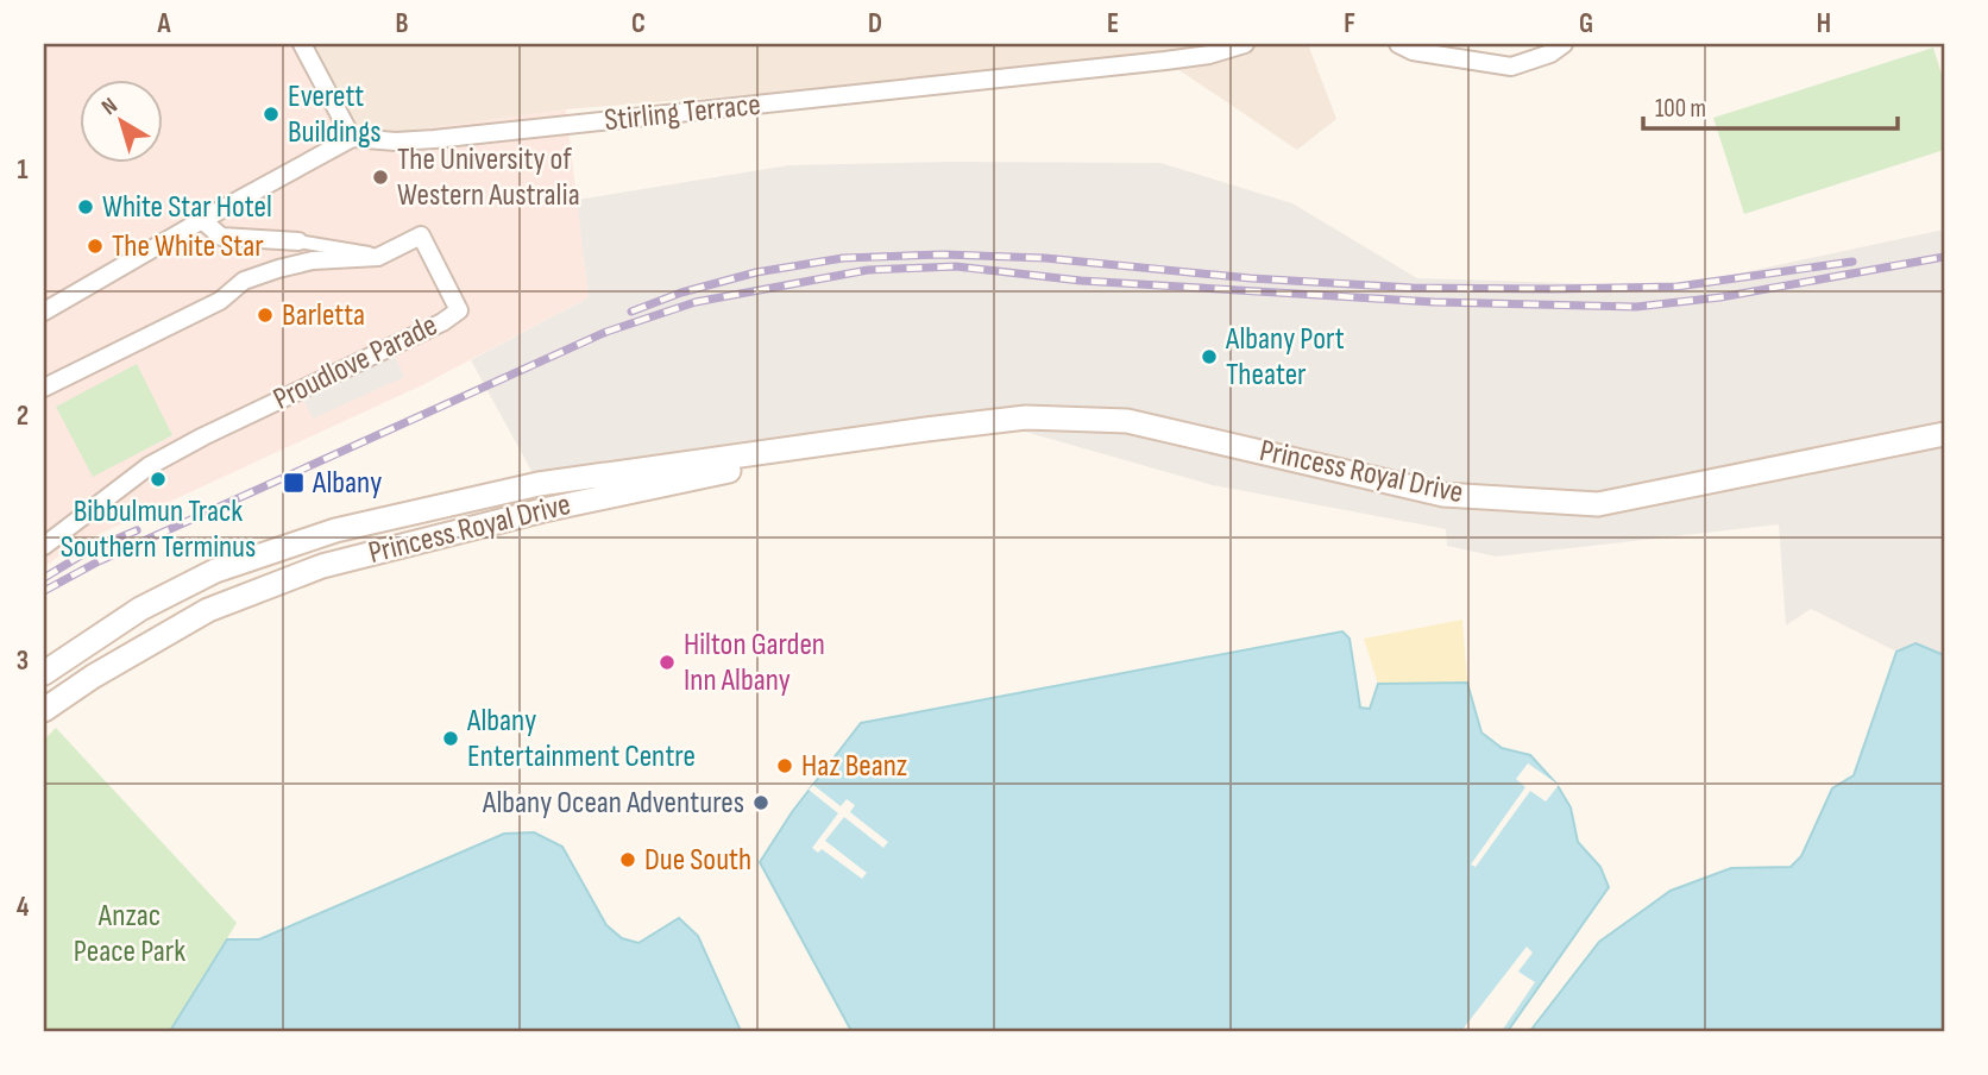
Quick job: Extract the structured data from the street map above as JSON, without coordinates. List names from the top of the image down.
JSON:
{
  "streets": {
    "main road": ["Princess Royal Drive"],
    "street": ["Stirling Terrace", "Proudlove Parade"]
  },
  "parks": ["Anzac Peace Park"],
  "places": {
    "other": [
      "Everett Buildings",
      "The University of Western Australia",
      "White Star Hotel",
      "The White Star",
      "Barletta",
      "Albany Port Theater",
      "Bibbulmun Track Southern Terminus",
      "Hilton Garden Inn Albany",
      "Albany Entertainment Centre",
      "Haz Beanz",
      "Albany Ocean Adventures",
      "Due South"
    ],
    "transit": ["Albany"]
  },
  "scale_bar": "100 m",
  "north": "top left",
  "grid": {
    "columns": [
      "A",
      "B",
      "C",
      "D",
      "E",
      "F",
      "G",
      "H"
    ],
    "rows": [
      "1",
      "2",
      "3",
      "4"
    ]
  }
}
